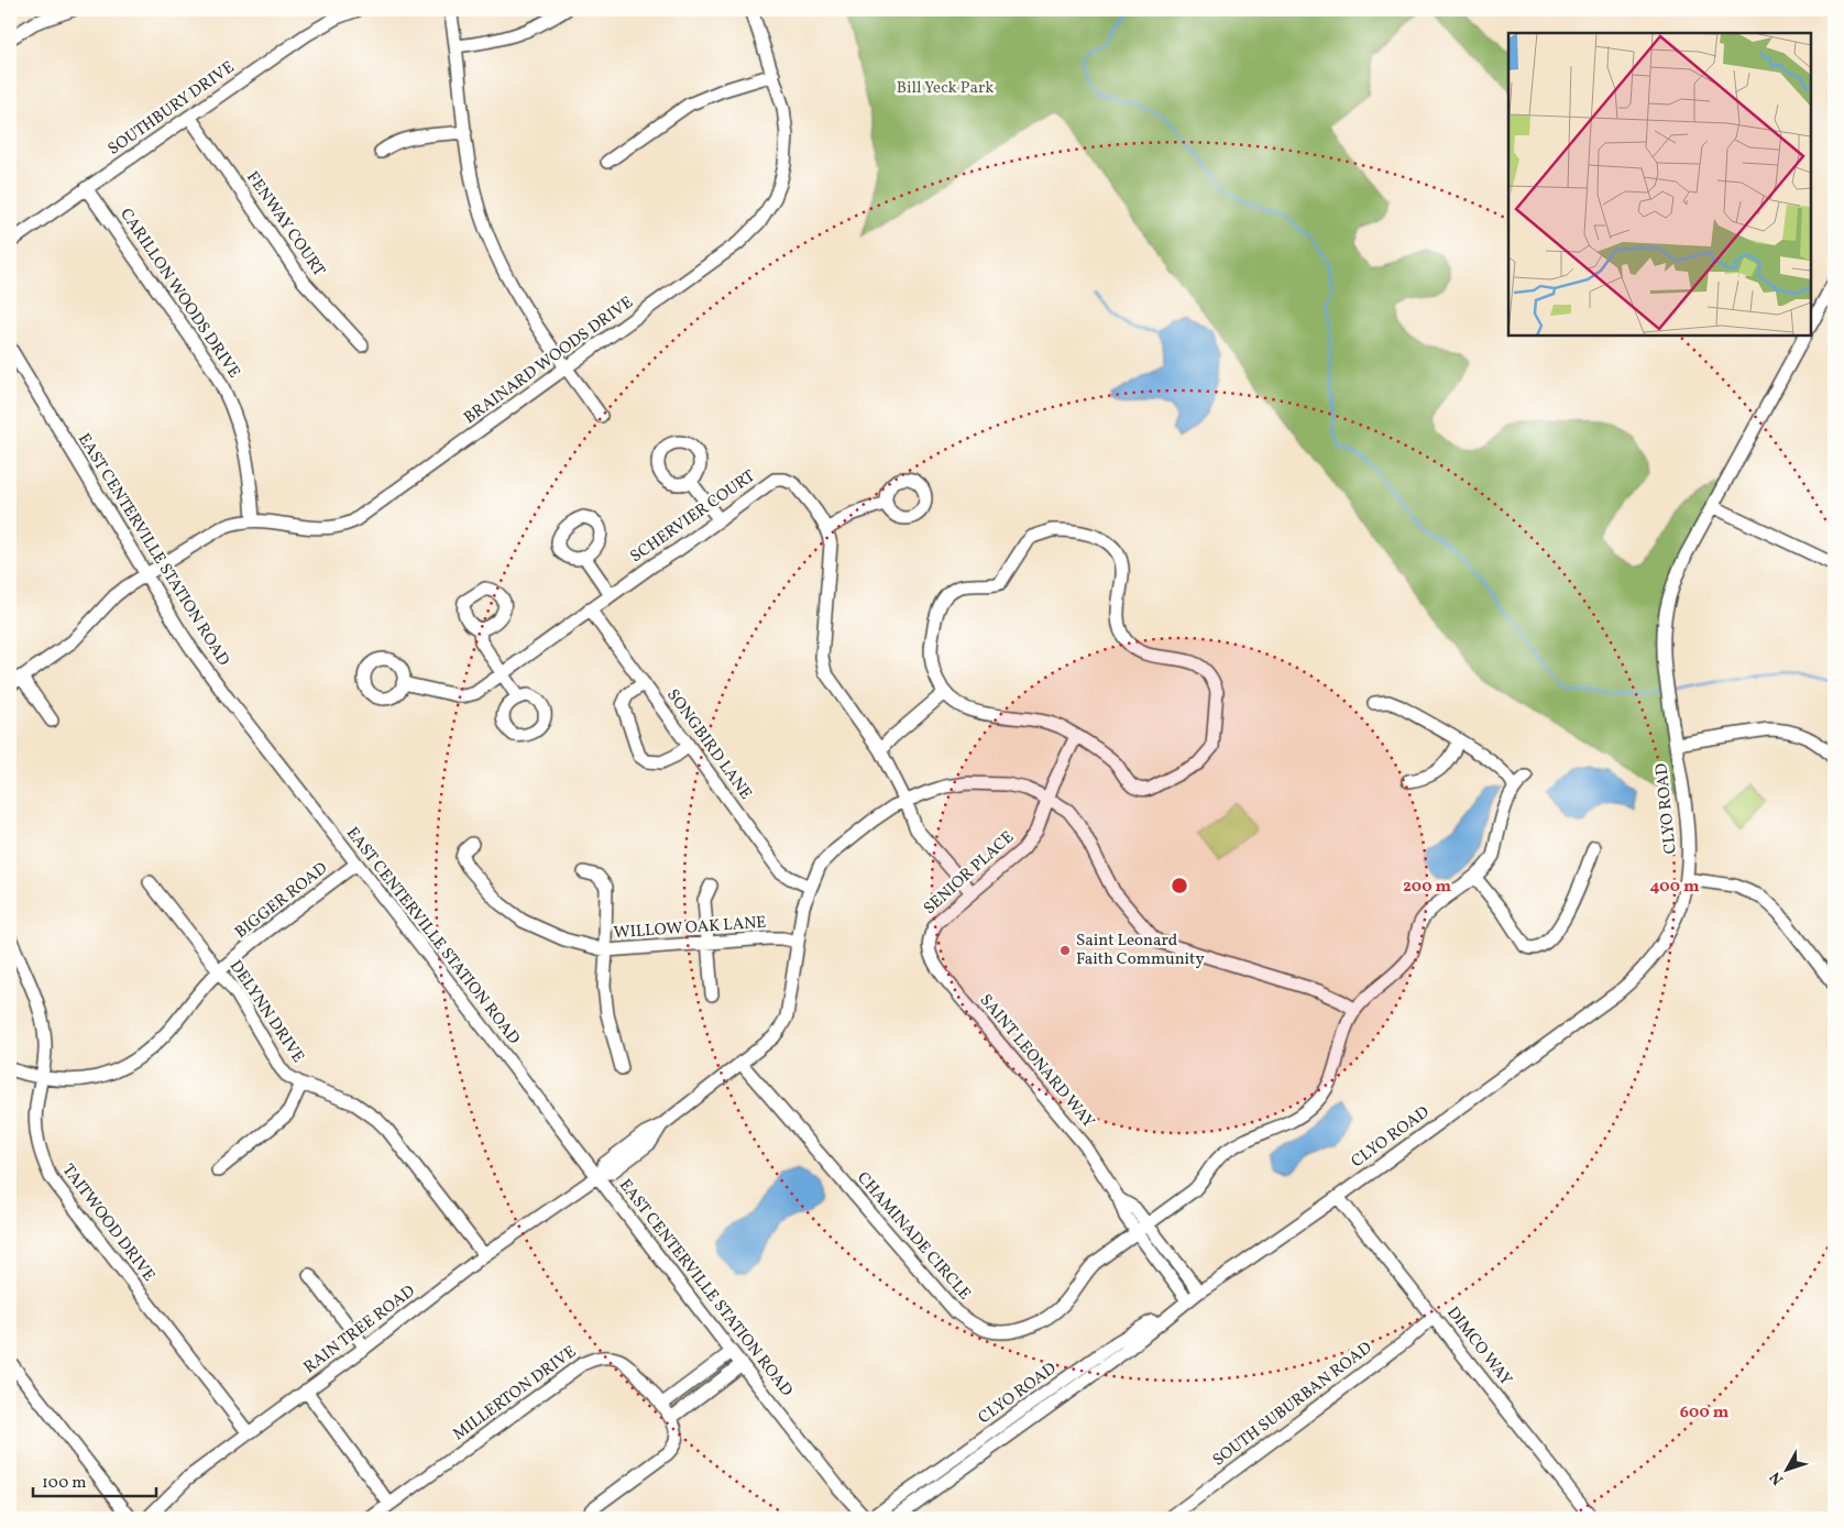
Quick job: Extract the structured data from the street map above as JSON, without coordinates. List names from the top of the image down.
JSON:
{
  "streets": {
    "street": [
      "SOUTHBURY DRIVE",
      "FENWAY COURT",
      "CARILLON WOODS DRIVE",
      "BRAINARD WOODS DRIVE",
      "SCHERVIER COURT",
      "EAST CENTERVILLE STATION ROAD",
      "SONGBIRD LANE",
      "CLYO ROAD",
      "SENIOR PLACE",
      "BIGGER ROAD",
      "WILLOW OAK LANE",
      "DELYNN DRIVE",
      "SAINT LEONARD WAY",
      "TAITWOOD DRIVE",
      "CHAMINADE CIRCLE",
      "RAIN TREE ROAD",
      "DIMCO WAY",
      "MILLERTON DRIVE",
      "SOUTH SUBURBAN ROAD"
    ]
  },
  "crossings": [
    ["SOUTHBURY DRIVE", "FENWAY COURT"],
    ["SOUTHBURY DRIVE", "CARILLON WOODS DRIVE"],
    ["CARILLON WOODS DRIVE", "BRAINARD WOODS DRIVE"],
    ["BRAINARD WOODS DRIVE", "EAST CENTERVILLE STATION ROAD"],
    ["SCHERVIER COURT", "SONGBIRD LANE"],
    ["SCHERVIER COURT", "SENIOR PLACE"],
    ["SCHERVIER COURT", "RAIN TREE ROAD"],
    ["EAST CENTERVILLE STATION ROAD", "BIGGER ROAD"],
    ["EAST CENTERVILLE STATION ROAD", "RAIN TREE ROAD"],
    ["SONGBIRD LANE", "RAIN TREE ROAD"],
    ["CLYO ROAD", "SAINT LEONARD WAY"],
    ["CLYO ROAD", "DIMCO WAY"],
    ["SENIOR PLACE", "SAINT LEONARD WAY"],
    ["SENIOR PLACE", "RAIN TREE ROAD"],
    ["BIGGER ROAD", "DELYNN DRIVE"],
    ["BIGGER ROAD", "TAITWOOD DRIVE"],
    ["WILLOW OAK LANE", "RAIN TREE ROAD"],
    ["DELYNN DRIVE", "RAIN TREE ROAD"],
    ["SAINT LEONARD WAY", "CHAMINADE CIRCLE"],
    ["TAITWOOD DRIVE", "RAIN TREE ROAD"],
    ["CHAMINADE CIRCLE", "RAIN TREE ROAD"],
    ["DIMCO WAY", "SOUTH SUBURBAN ROAD"]
  ],
  "parks": ["Bill Yeck Park"],
  "places": ["Saint Leonard Faith Community"],
  "scale_bar": "100 m",
  "north": "bottom left",
  "rings": ["200 m", "400 m", "600 m"]
}
